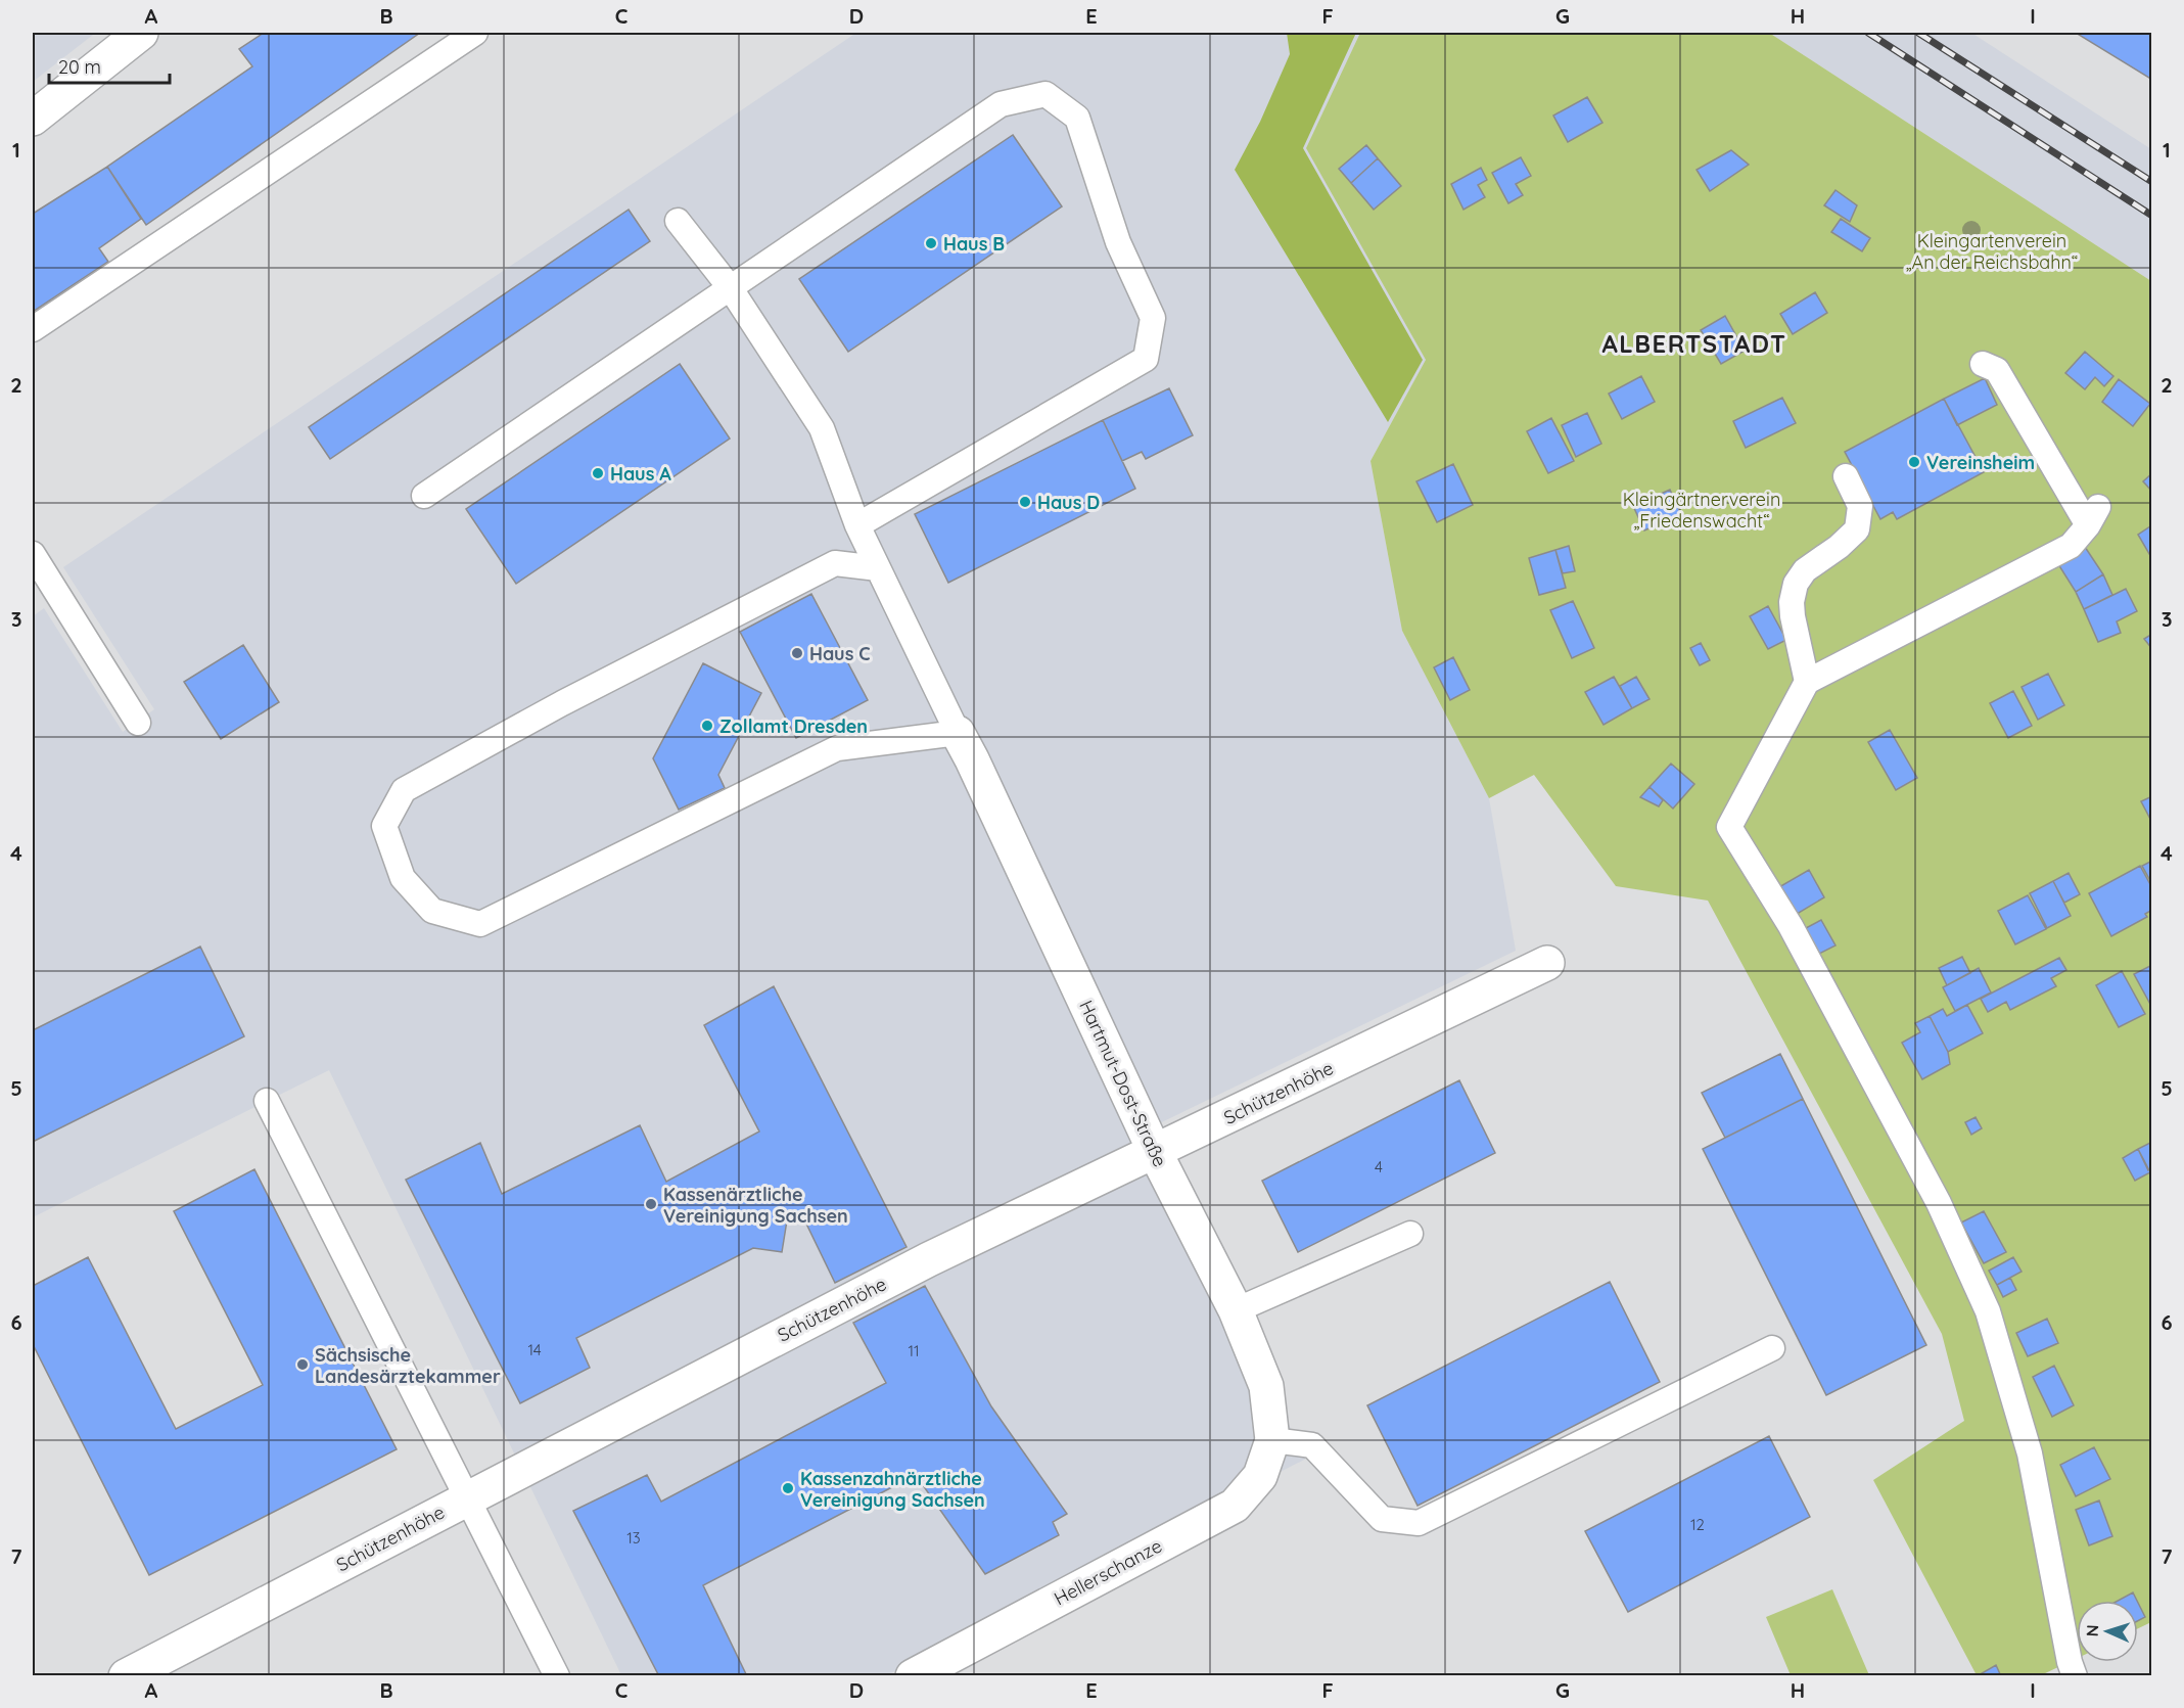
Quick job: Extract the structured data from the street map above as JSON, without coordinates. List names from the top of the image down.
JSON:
{
  "streets": {
    "street": ["Hartmut-Dost-Straße", "Schützenhöhe", "Hellerschanze"]
  },
  "crossings": [
    ["Hartmut-Dost-Straße", "Schützenhöhe"],
    ["Hartmut-Dost-Straße", "Hellerschanze"]
  ],
  "districts": ["ALBERTSTADT"],
  "parks": ["Kleingartenverein „An der Reichsbahn“", "Kleingärtnerverein „Friedenswacht“"],
  "places": [
    "Haus B",
    "Vereinsheim",
    "Haus A",
    "Haus D",
    "Haus C",
    "Zollamt Dresden",
    "Kassenärztliche Vereinigung Sachsen",
    "Sächsische Landesärztekammer",
    "Kassenzahnärztliche Vereinigung Sachsen"
  ],
  "house_numbers": [
    "4",
    "14",
    "11",
    "12",
    "13"
  ],
  "scale_bar": "20 m",
  "north": "left",
  "grid": {
    "columns": [
      "A",
      "B",
      "C",
      "D",
      "E",
      "F",
      "G",
      "H",
      "I"
    ],
    "rows": [
      "1",
      "2",
      "3",
      "4",
      "5",
      "6",
      "7"
    ]
  }
}
